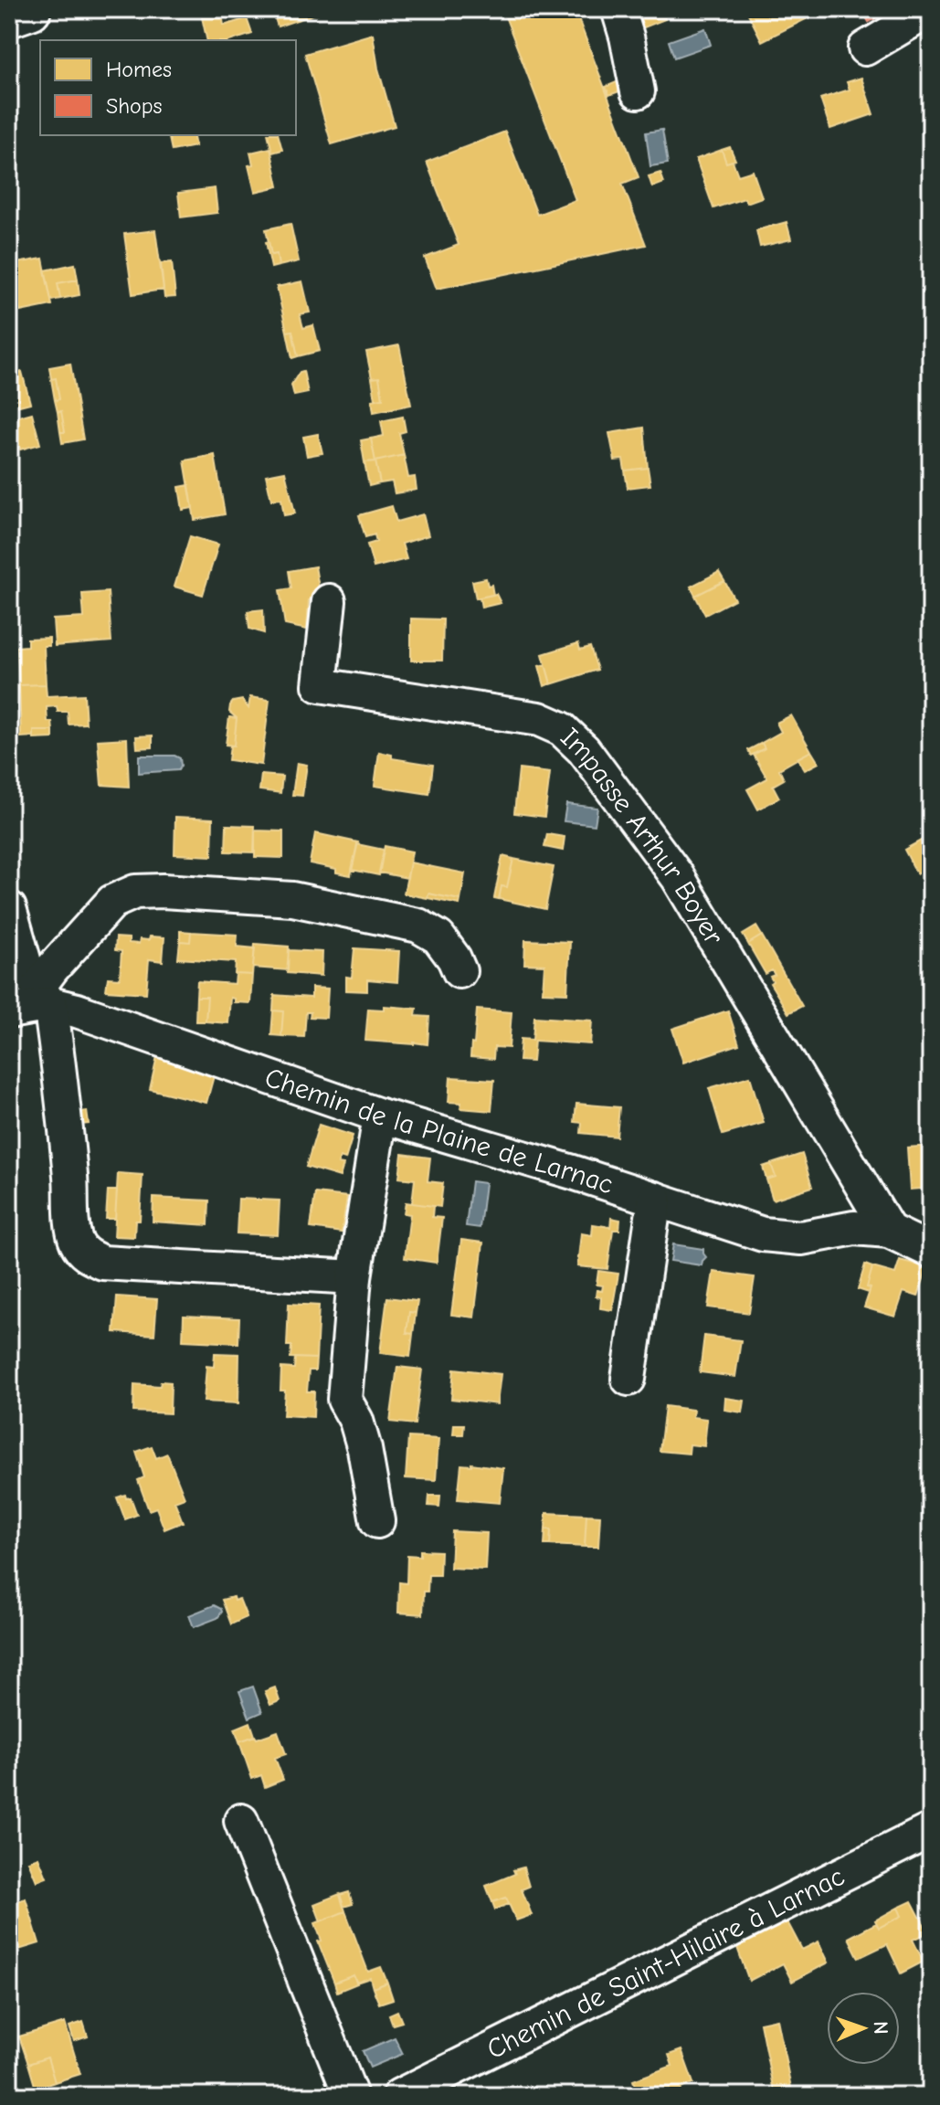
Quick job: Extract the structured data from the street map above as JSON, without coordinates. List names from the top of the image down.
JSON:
{
  "streets": {
    "street": ["Impasse Arthur Boyer", "Chemin de la Plaine de Larnac", "Chemin de Saint-Hilaire à Larnac"]
  },
  "crossings": [
    ["Impasse Arthur Boyer", "Chemin de la Plaine de Larnac"]
  ],
  "legend": ["Homes", "Shops"],
  "north": "right"
}
